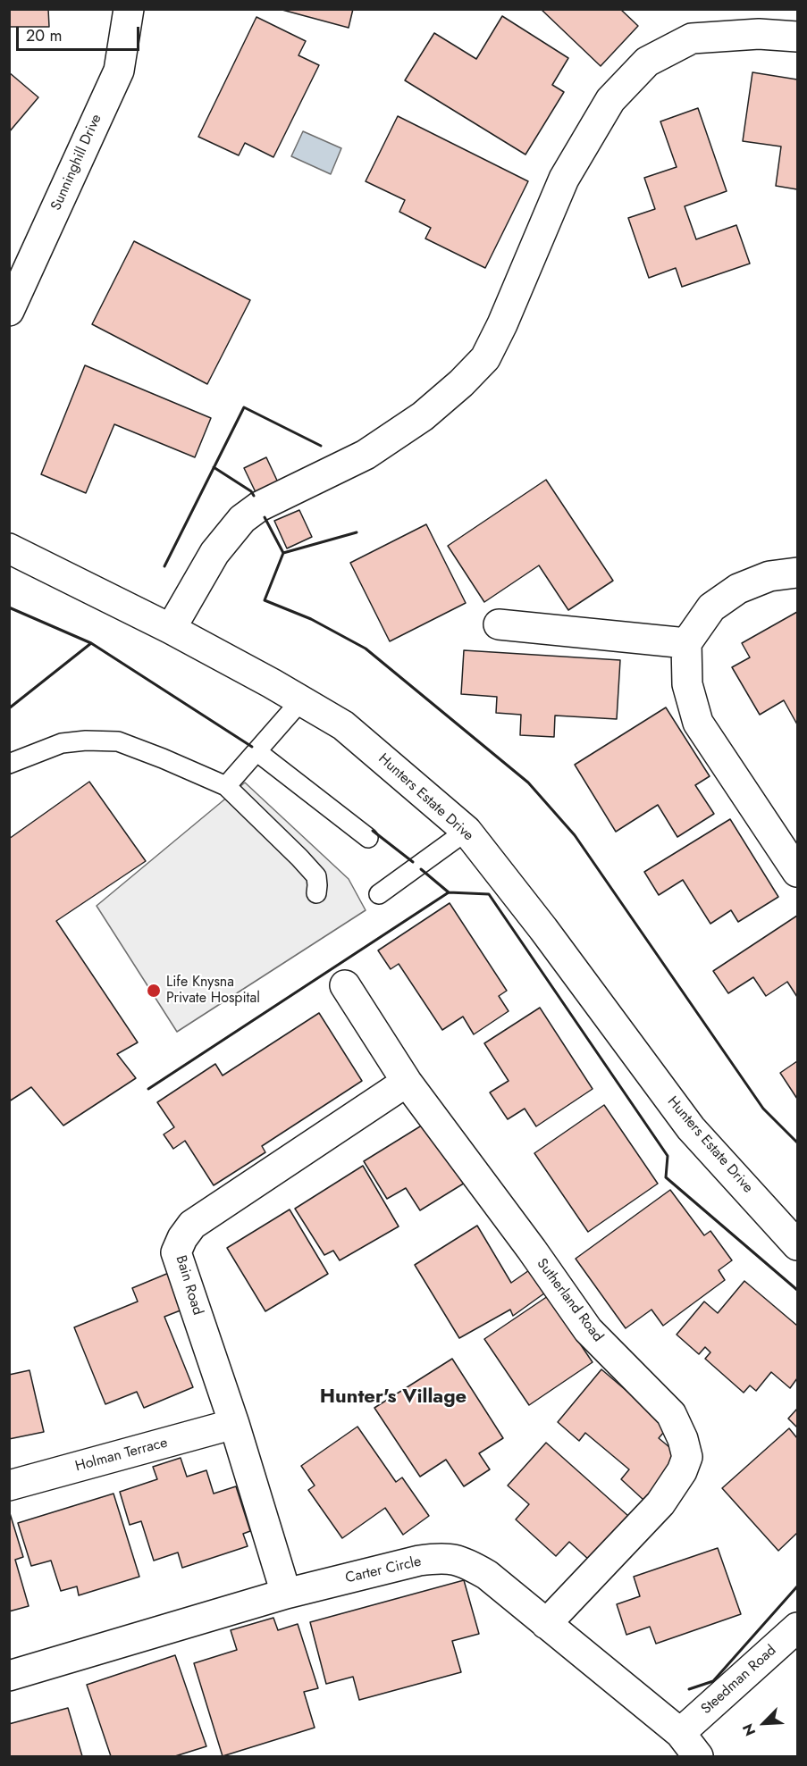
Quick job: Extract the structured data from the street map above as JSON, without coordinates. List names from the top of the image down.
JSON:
{
  "streets": {
    "street": [
      "Sunninghill Drive",
      "Hunters Estate Drive",
      "Bain Road",
      "Sutherland Road",
      "Holman Terrace",
      "Carter Circle",
      "Steedman Road"
    ]
  },
  "crossings": [
    ["Bain Road", "Sutherland Road"],
    ["Bain Road", "Holman Terrace"],
    ["Bain Road", "Carter Circle"],
    ["Sutherland Road", "Carter Circle"],
    ["Carter Circle", "Steedman Road"]
  ],
  "districts": ["Hunter's Village"],
  "places": ["Life Knysna Private Hospital"],
  "scale_bar": "20 m",
  "north": "bottom left"
}
